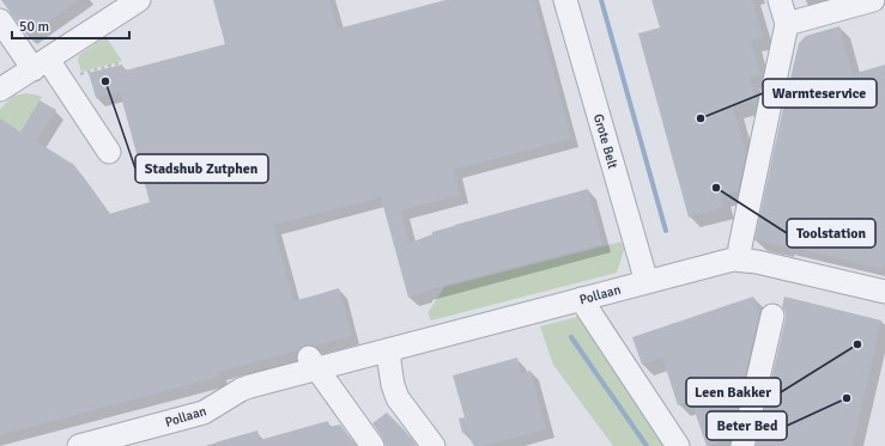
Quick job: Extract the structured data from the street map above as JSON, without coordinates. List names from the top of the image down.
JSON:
{
  "streets": {
    "street": ["Grote Belt", "Pollaan"]
  },
  "crossings": [
    ["Grote Belt", "Pollaan"]
  ],
  "places": [
    "Stadshub Zutphen",
    "Warmteservice",
    "Toolstation",
    "Leen Bakker",
    "Beter Bed"
  ],
  "scale_bar": "50 m"
}
